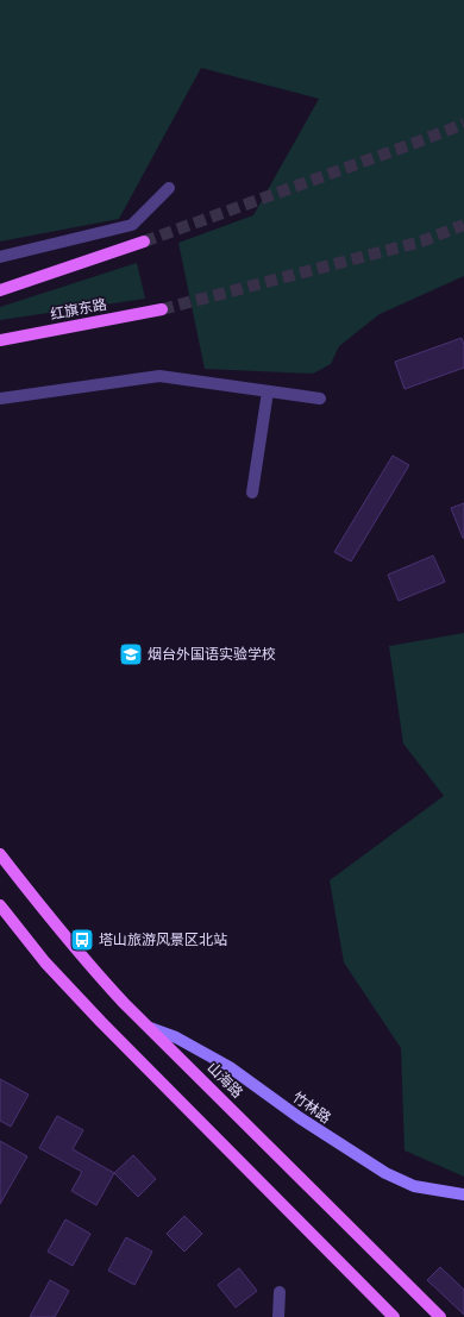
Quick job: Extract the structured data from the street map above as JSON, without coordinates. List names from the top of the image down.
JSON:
{
  "streets": {
    "main road": ["红旗东路", "山海路", "竹林路"]
  },
  "crossings": [
    ["山海路", "竹林路"]
  ],
  "places": {
    "school or university": ["烟台外国语实验学校"],
    "bus stop": ["塔山旅游风景区北站"]
  }
}
